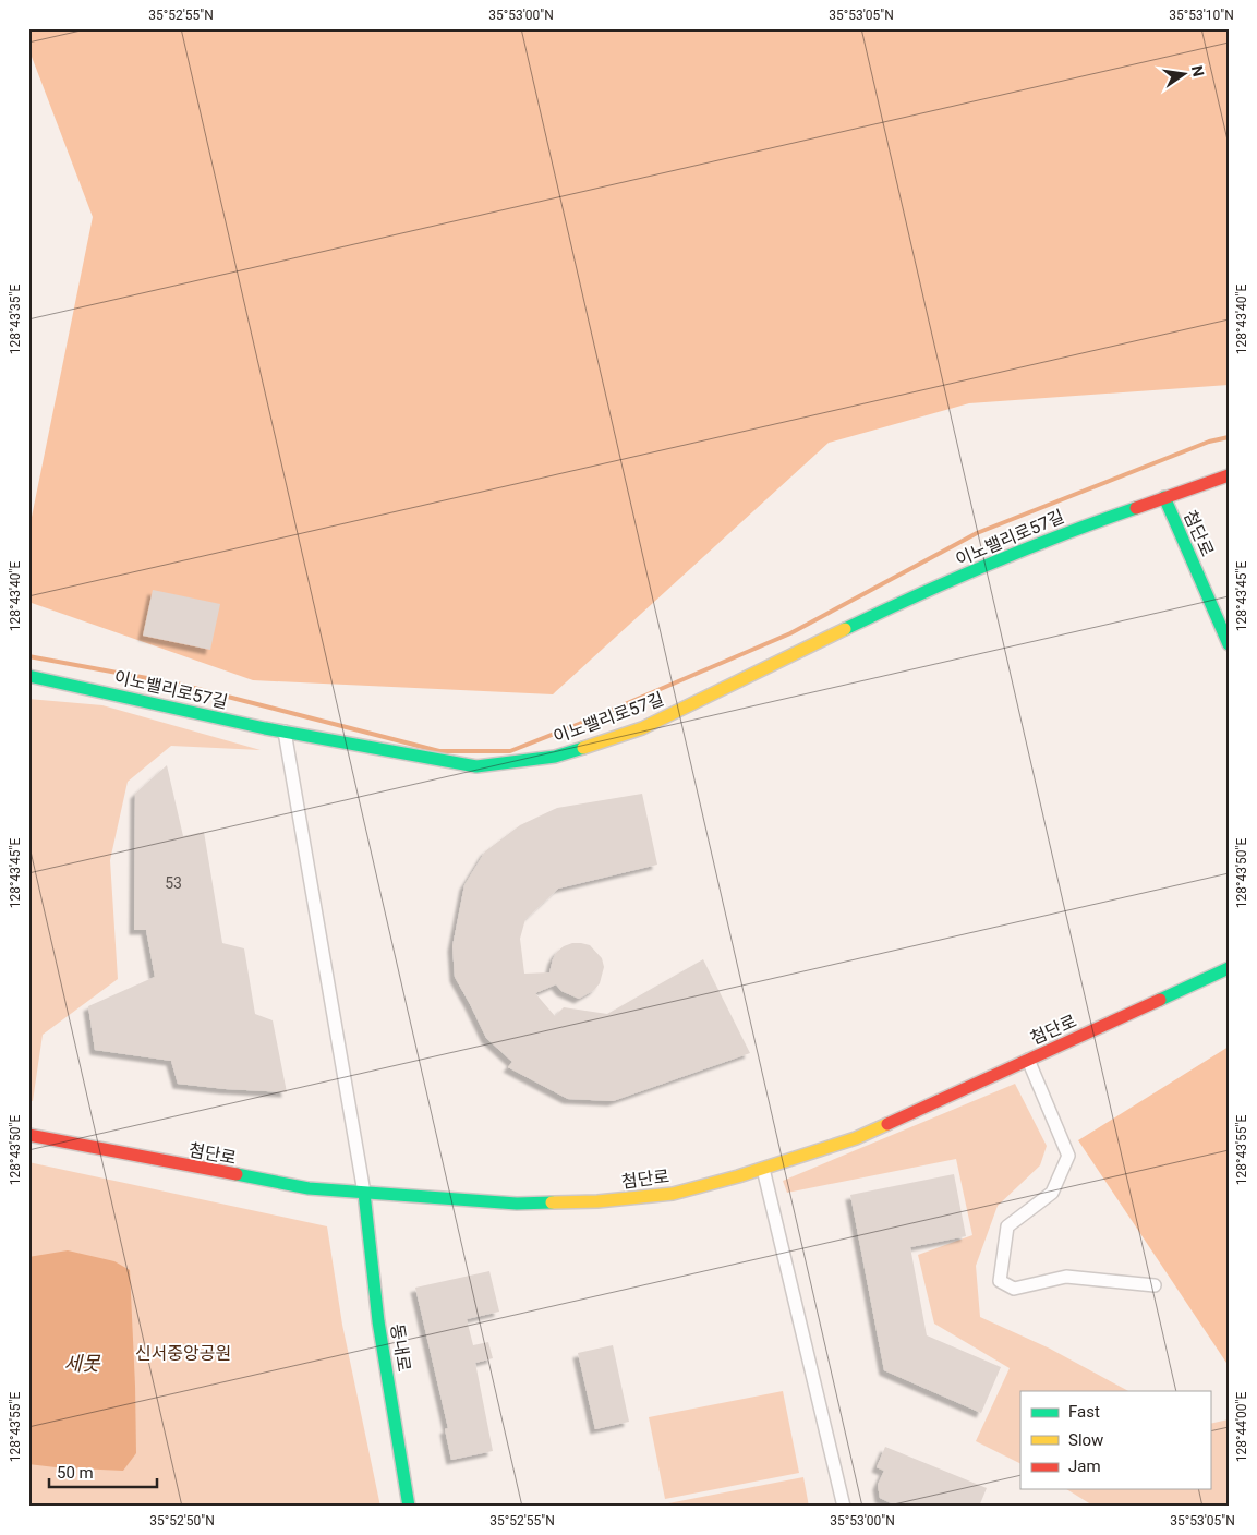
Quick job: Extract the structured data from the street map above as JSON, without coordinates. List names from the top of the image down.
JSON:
{
  "streets": {
    "street": ["첨단로", "이노밸리로57길", "동내로"]
  },
  "crossings": [
    ["첨단로", "이노밸리로57길"],
    ["첨단로", "동내로"]
  ],
  "water": ["세못"],
  "parks": ["신서중앙공원"],
  "house_numbers": ["53"],
  "legend": ["Fast", "Slow", "Jam"],
  "scale_bar": "50 m",
  "north": "right",
  "coordinates": [
    "35°52'55\"N",
    "35°53'00\"N",
    "35°53'05\"N",
    "35°53'10\"N",
    "128°43'35\"E",
    "128°43'40\"E",
    "128°43'45\"E",
    "128°43'50\"E",
    "128°43'55\"E",
    "128°44'00\"E",
    "35°52'50\"N"
  ]
}
